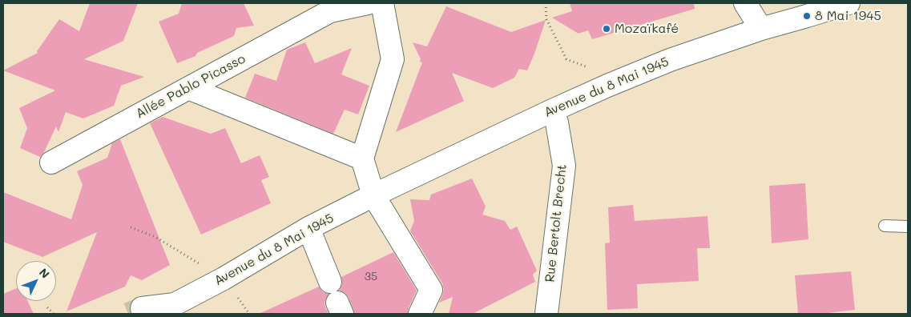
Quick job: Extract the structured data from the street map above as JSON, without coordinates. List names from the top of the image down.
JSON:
{
  "streets": {
    "street": ["Allée Pablo Picasso", "Avenue du 8 Mai 1945", "Rue Bertolt Brecht"]
  },
  "crossings": [
    ["Avenue du 8 Mai 1945", "Rue Bertolt Brecht"]
  ],
  "places": ["8 Mai 1945", "Mozaïkafé"],
  "house_numbers": ["35"],
  "north": "top right"
}
